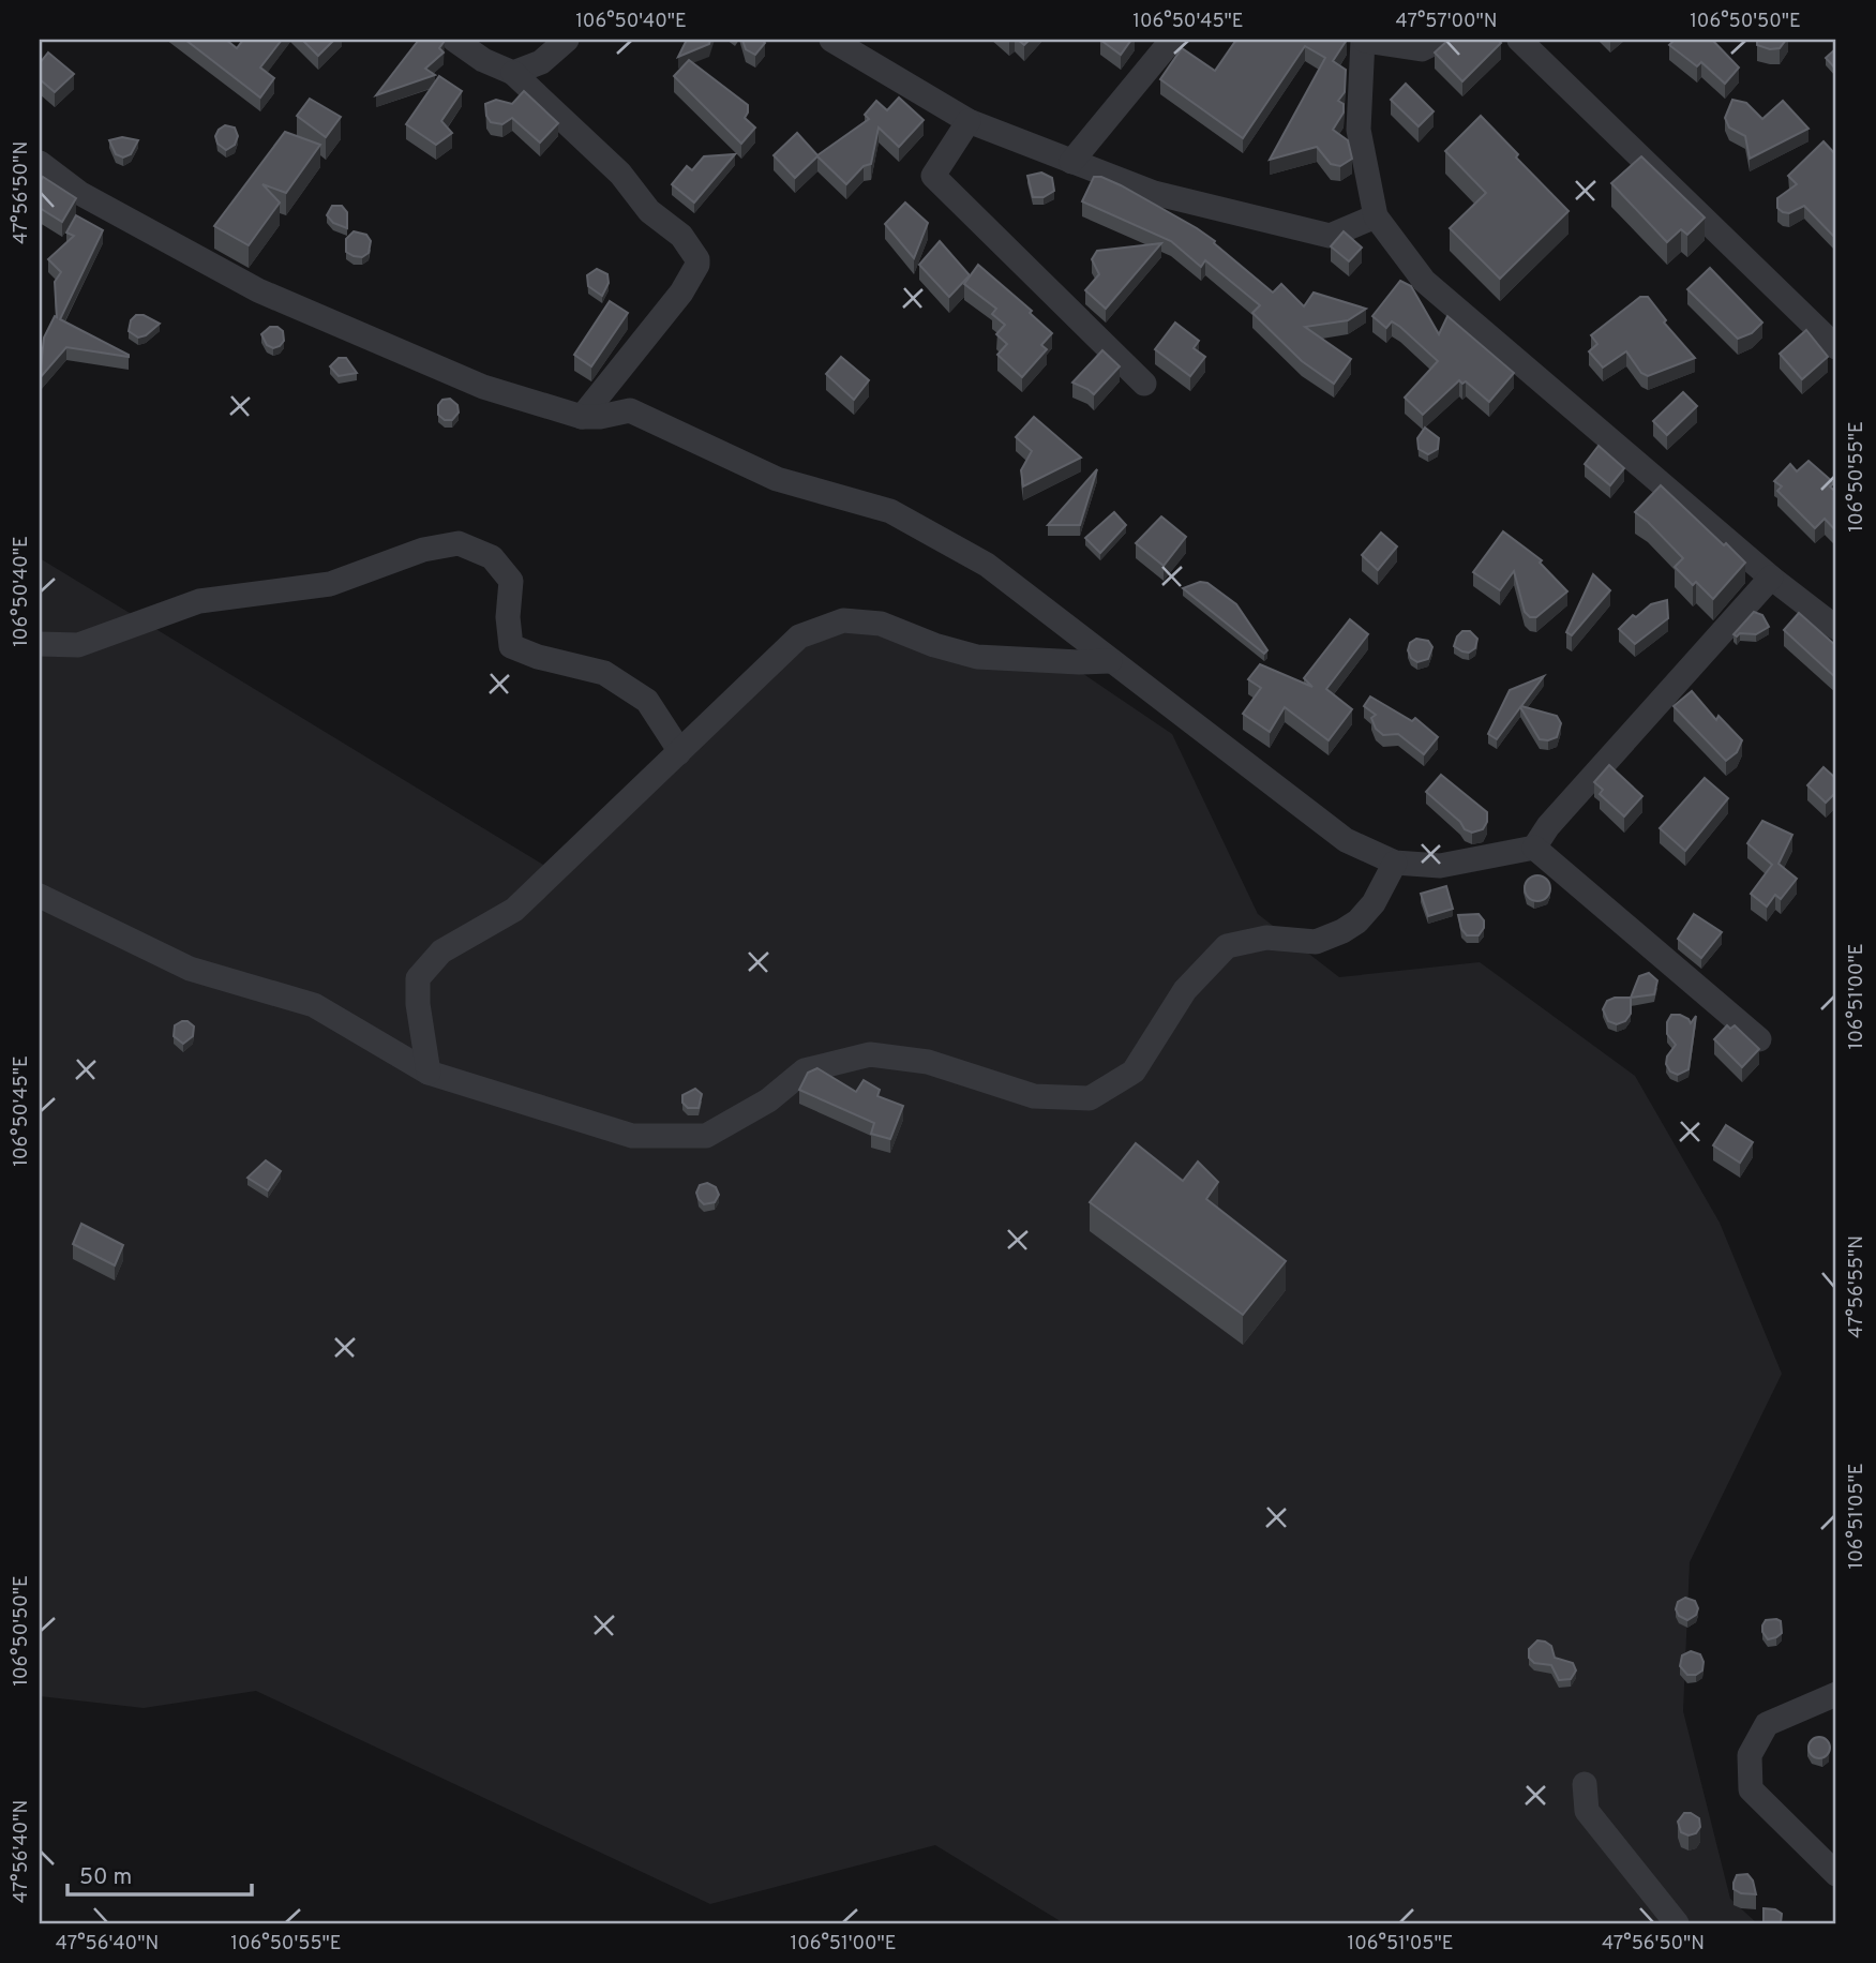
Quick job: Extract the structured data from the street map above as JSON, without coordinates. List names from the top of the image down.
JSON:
{
  "scale_bar": "50 m",
  "coordinates": [
    "106°50'40\"E",
    "106°50'45\"E",
    "47°57'00\"N",
    "106°50'50\"E",
    "47°56'50\"N",
    "106°50'55\"E",
    "106°51'00\"E",
    "47°56'55\"N",
    "106°51'05\"E",
    "47°56'40\"N"
  ]
}
